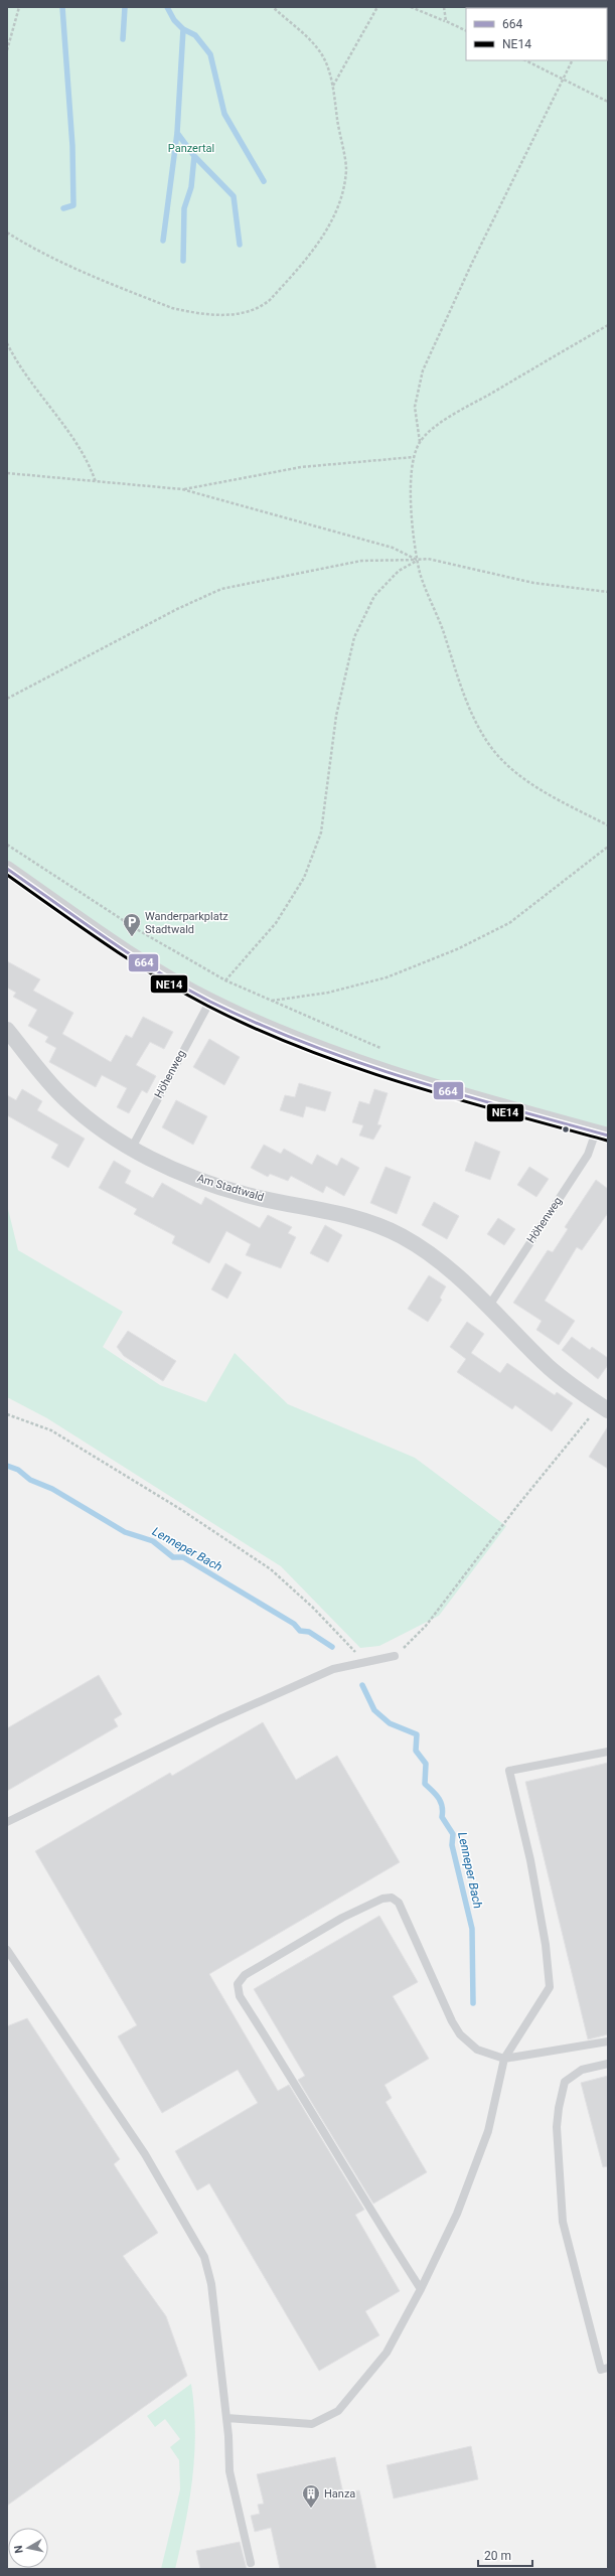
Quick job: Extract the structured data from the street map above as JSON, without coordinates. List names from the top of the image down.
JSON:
{
  "streets": {
    "street": ["Höhenweg", "Am Stadtwald"]
  },
  "crossings": [
    ["Höhenweg", "Am Stadtwald"]
  ],
  "water": ["Lenneper Bach"],
  "parks": ["Panzertal"],
  "places": {
    "parking": ["Wanderparkplatz Stadtwald"],
    "building": ["Hanza"]
  },
  "lines": ["transit line 664", "transit line NE14"],
  "legend": ["664", "NE14"],
  "scale_bar": "20 m",
  "north": "left"
}
